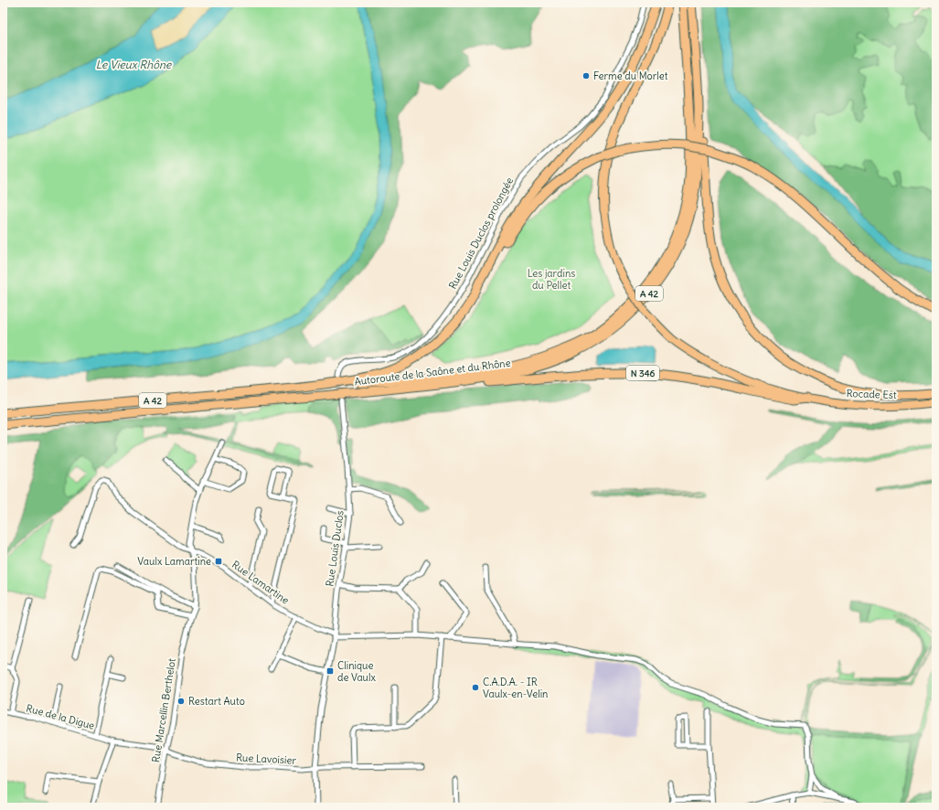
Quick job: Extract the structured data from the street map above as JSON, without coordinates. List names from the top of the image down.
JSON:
{
  "streets": {
    "highway": [
      "A 42",
      "Autoroute de la Saône et du Rhône",
      "N 346",
      "Rocade Est"
    ],
    "street": [
      "Rue Louis Duclos prolongée",
      "Rue Louis Duclos",
      "Rue Lamartine",
      "Rue Marcellin Berthelot",
      "Rue de la Digue",
      "Rue Lavoisier"
    ]
  },
  "crossings": [
    ["Autoroute de la Saône et du Rhône", "N 346"],
    ["N 346", "Rocade Est"],
    ["Rue Louis Duclos", "Rue Lamartine"],
    ["Rue Louis Duclos", "Rue Lavoisier"],
    ["Rue Lamartine", "Rue Marcellin Berthelot"],
    ["Rue Marcellin Berthelot", "Rue Lavoisier"],
    ["Rue de la Digue", "Rue Lavoisier"]
  ],
  "water": ["Le Vieux Rhône"],
  "parks": ["Les jardins du Pellet"],
  "places": {
    "other": ["Ferme du Morlet", "C.A.D.A. - IR Vaulx-en-Velin", "Restart Auto"],
    "transit": ["Vaulx Lamartine", "Clinique de Vaulx"]
  }
}
